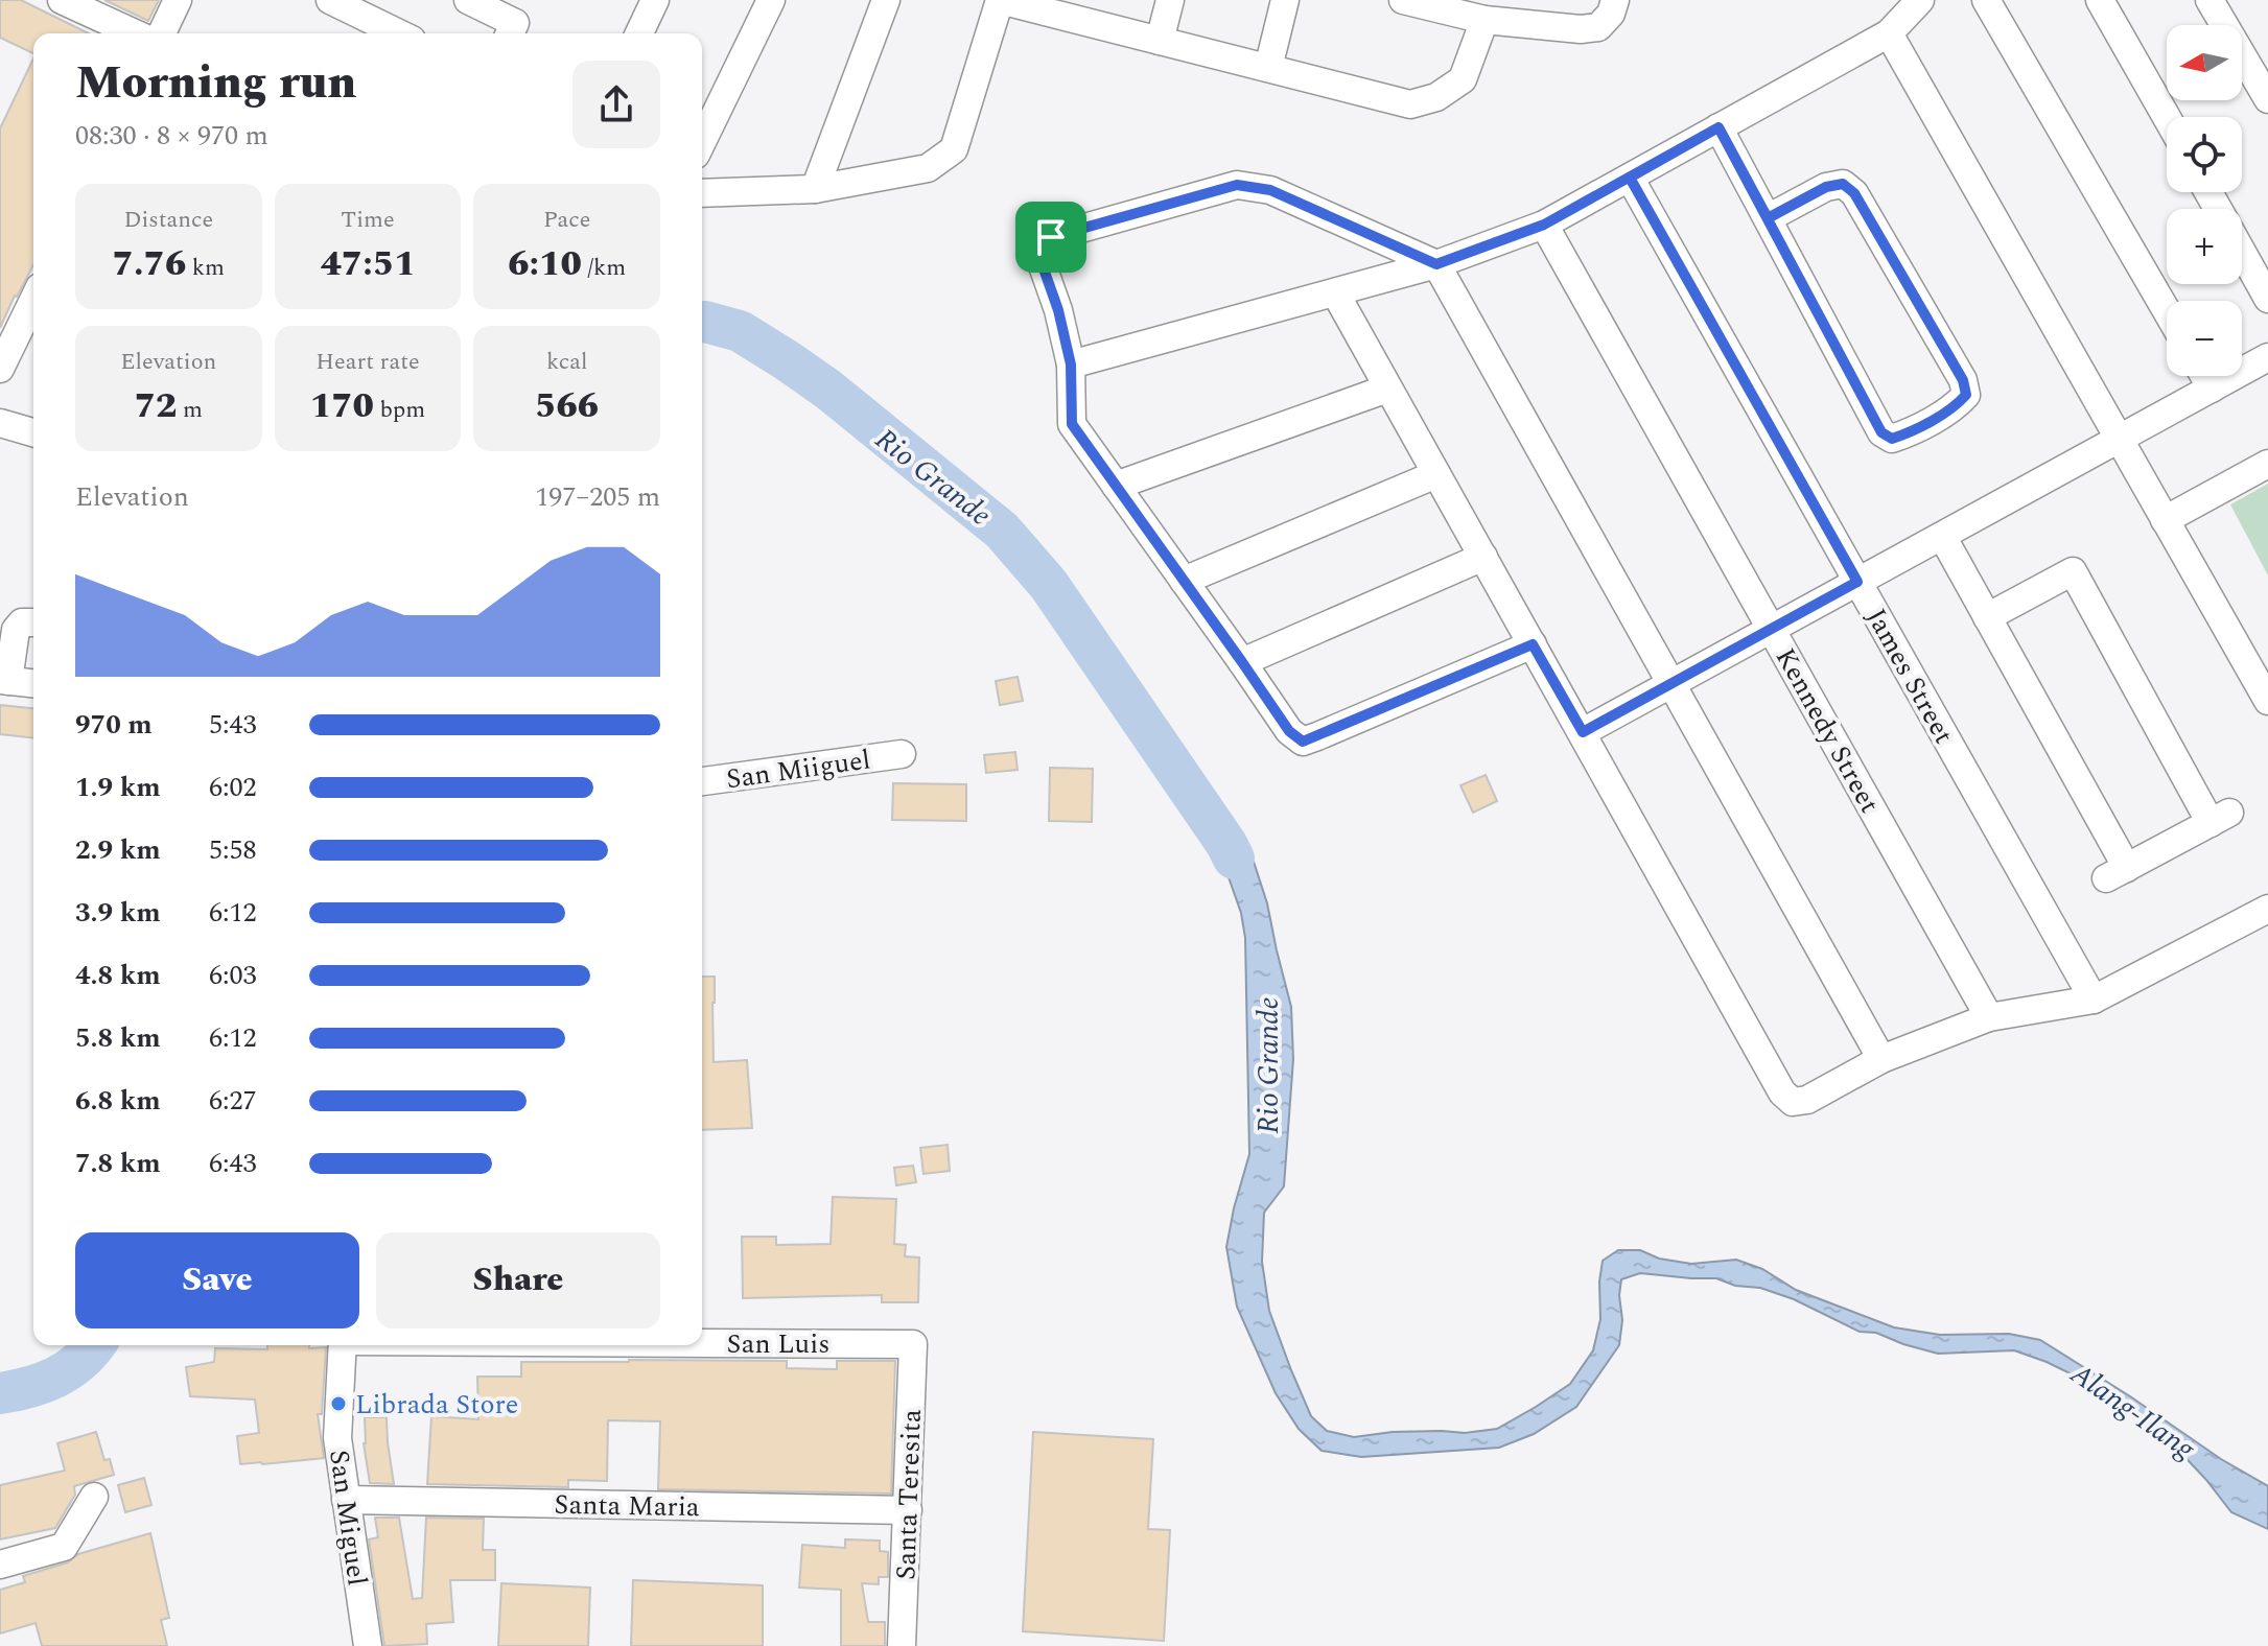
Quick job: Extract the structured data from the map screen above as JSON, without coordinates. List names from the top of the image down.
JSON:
{
  "streets": {
    "street": [
      "James Street",
      "Kennedy Street",
      "San Miiguel",
      "San Luis",
      "Santa Teresita",
      "Santa Maria",
      "San Miguel"
    ]
  },
  "crossings": [
    ["San Luis", "Santa Teresita"],
    ["Santa Teresita", "Santa Maria"],
    ["Santa Maria", "San Miguel"]
  ],
  "water": ["Rio Grande", "Alang-Ilang"],
  "places": ["Librada Store"],
  "north": "left",
  "page": {
    "map_buttons": ["+", "−"],
    "heading": ["Morning run", "08:30 · 8 × 970 m"],
    "stats": [
      ["Distance", "7.76 km"],
      ["Time", "47:51"],
      ["Pace", "6:10 /km"],
      ["Elevation", "72 m"],
      ["Heart rate", "170 bpm"],
      ["kcal", "566"]
    ],
    "chart": ["Elevation", "197–205 m"],
    "list": [
      {
        "name": "970 m",
        "note": "5:43"
      },
      {
        "name": "1.9 km",
        "note": "6:02"
      },
      {
        "name": "2.9 km",
        "note": "5:58"
      },
      {
        "name": "3.9 km",
        "note": "6:12"
      },
      {
        "name": "4.8 km",
        "note": "6:03"
      },
      {
        "name": "5.8 km",
        "note": "6:12"
      },
      {
        "name": "6.8 km",
        "note": "6:27"
      },
      {
        "name": "7.8 km",
        "note": "6:43"
      }
    ],
    "buttons": ["Save", "Share"]
  }
}
